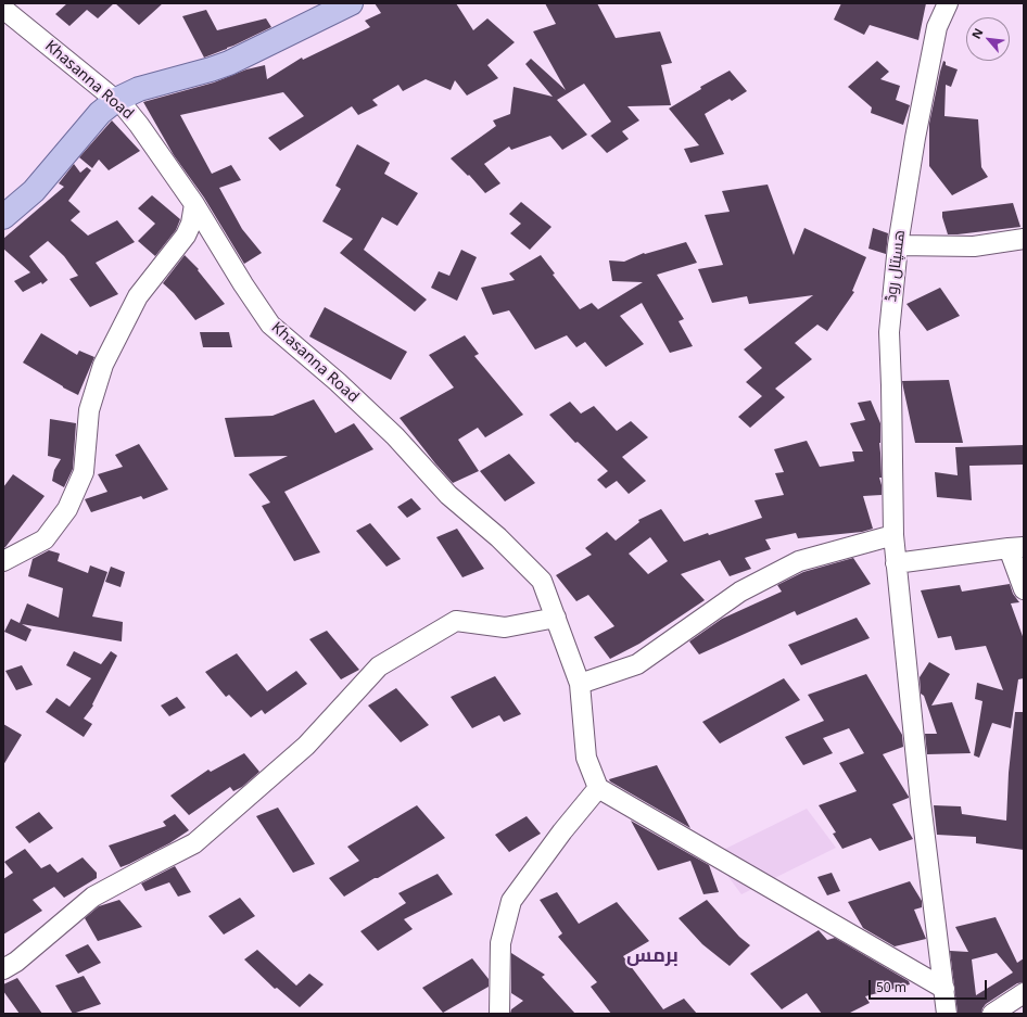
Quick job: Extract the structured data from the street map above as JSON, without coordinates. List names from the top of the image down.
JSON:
{
  "streets": {
    "street": ["Khasanna Road", "ھسپتال روڈ"]
  },
  "districts": ["برمس"],
  "scale_bar": "50 m",
  "north": "top left"
}
